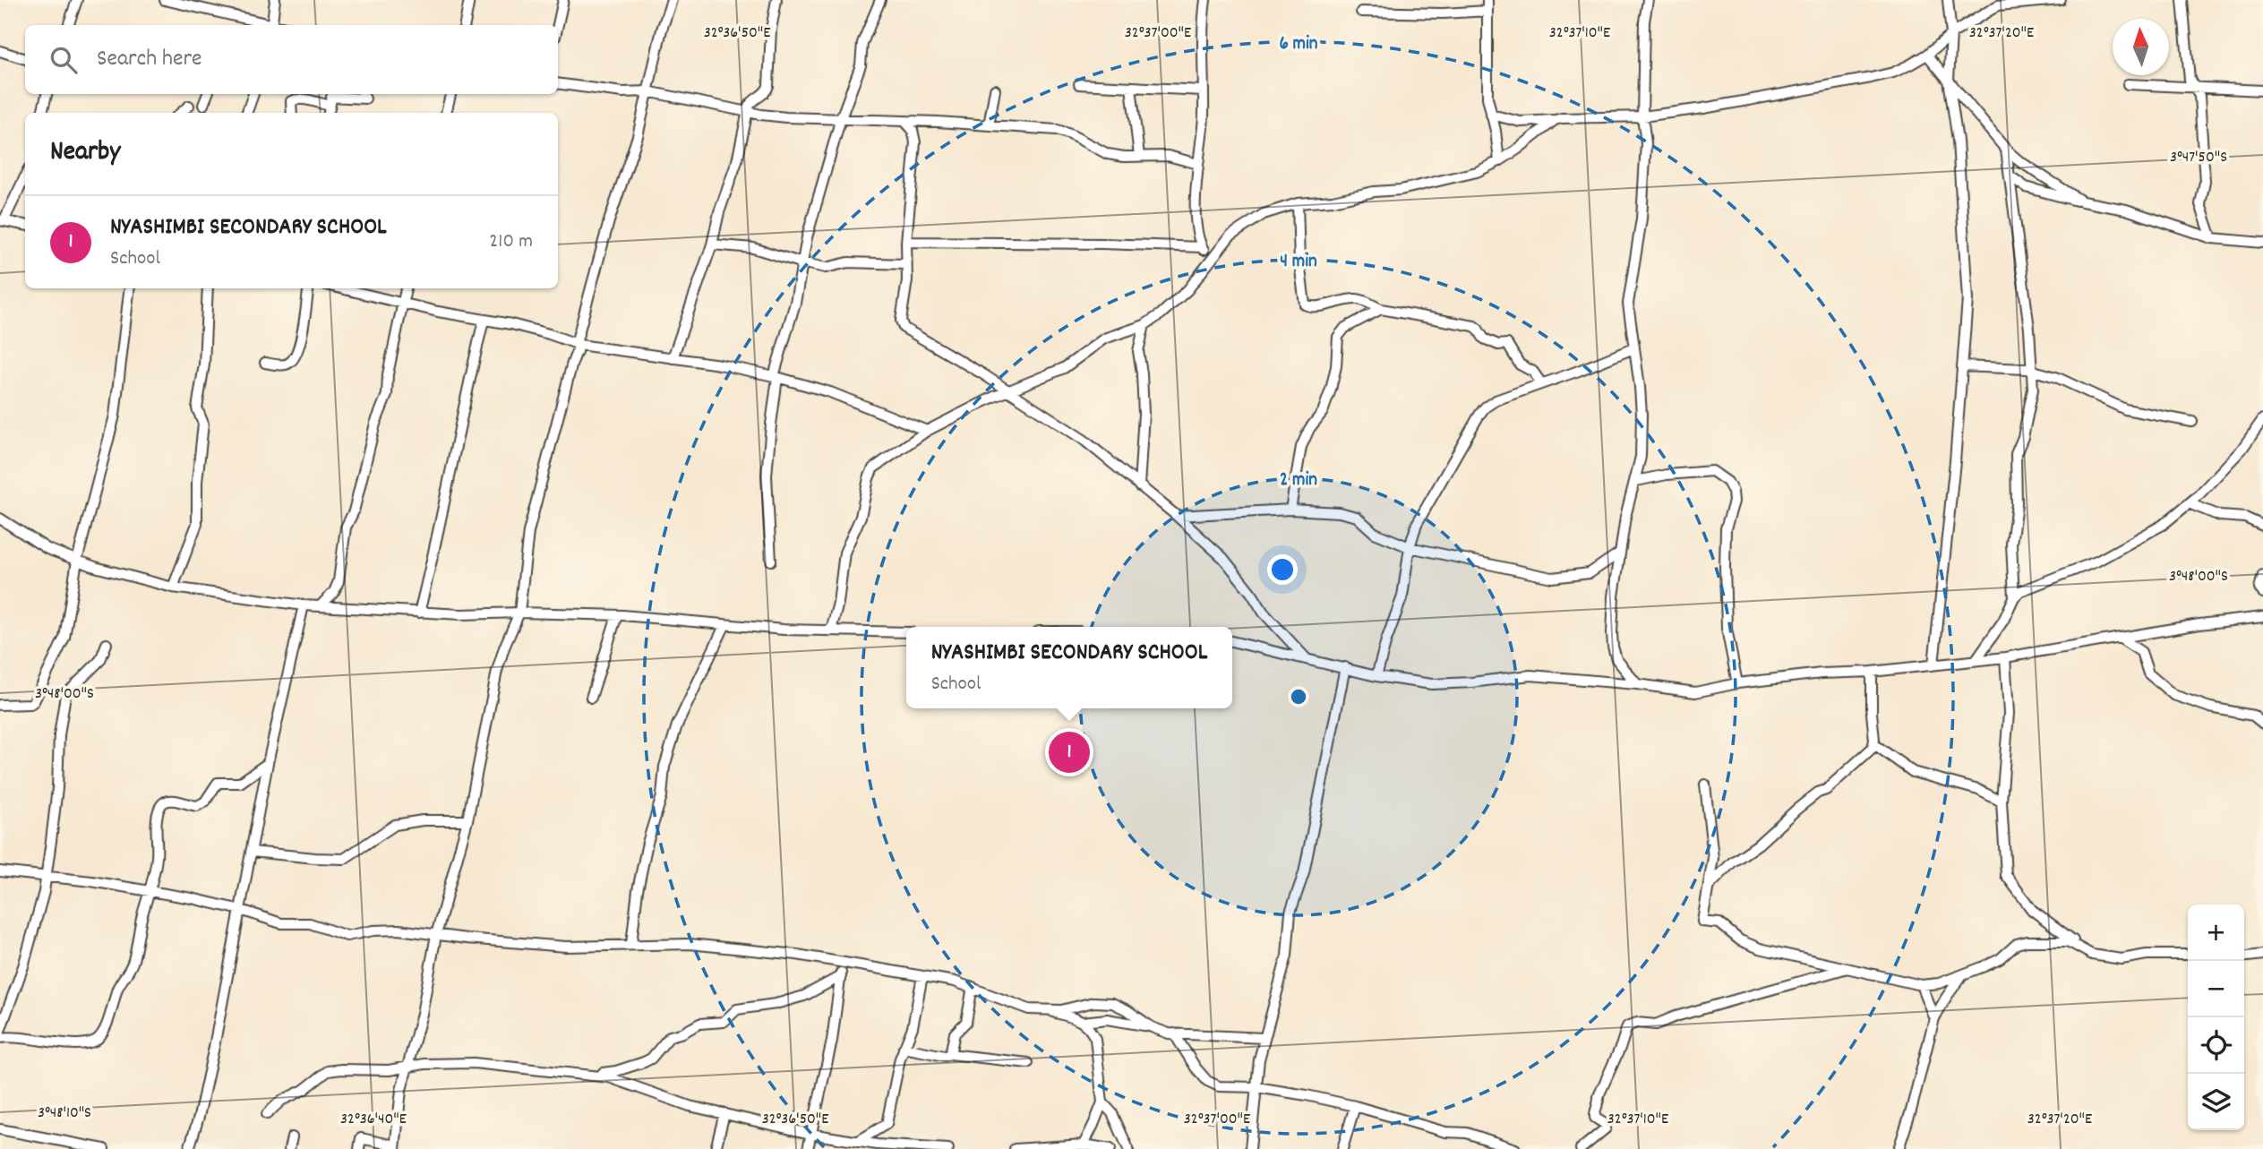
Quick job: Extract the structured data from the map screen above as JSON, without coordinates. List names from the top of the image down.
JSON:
{
  "north": "top",
  "page": {
    "search": "Search here",
    "heading": "Nearby",
    "list": [
      {
        "mark": "1",
        "name": "NYASHIMBI SECONDARY SCHOOL",
        "note": "School",
        "value": "210 m"
      }
    ],
    "popup": ["NYASHIMBI SECONDARY SCHOOL", "School"],
    "pins": "1",
    "map_buttons": ["+", "−"]
  },
  "coordinates": [
    "32°36'50\"E",
    "32°37'00\"E",
    "32°37'10\"E",
    "32°37'20\"E",
    "3°47'50\"S",
    "3°48'00\"S",
    "3°48'10\"S",
    "32°36'40\"E"
  ],
  "rings": ["6 min", "4 min", "2 min"]
}
